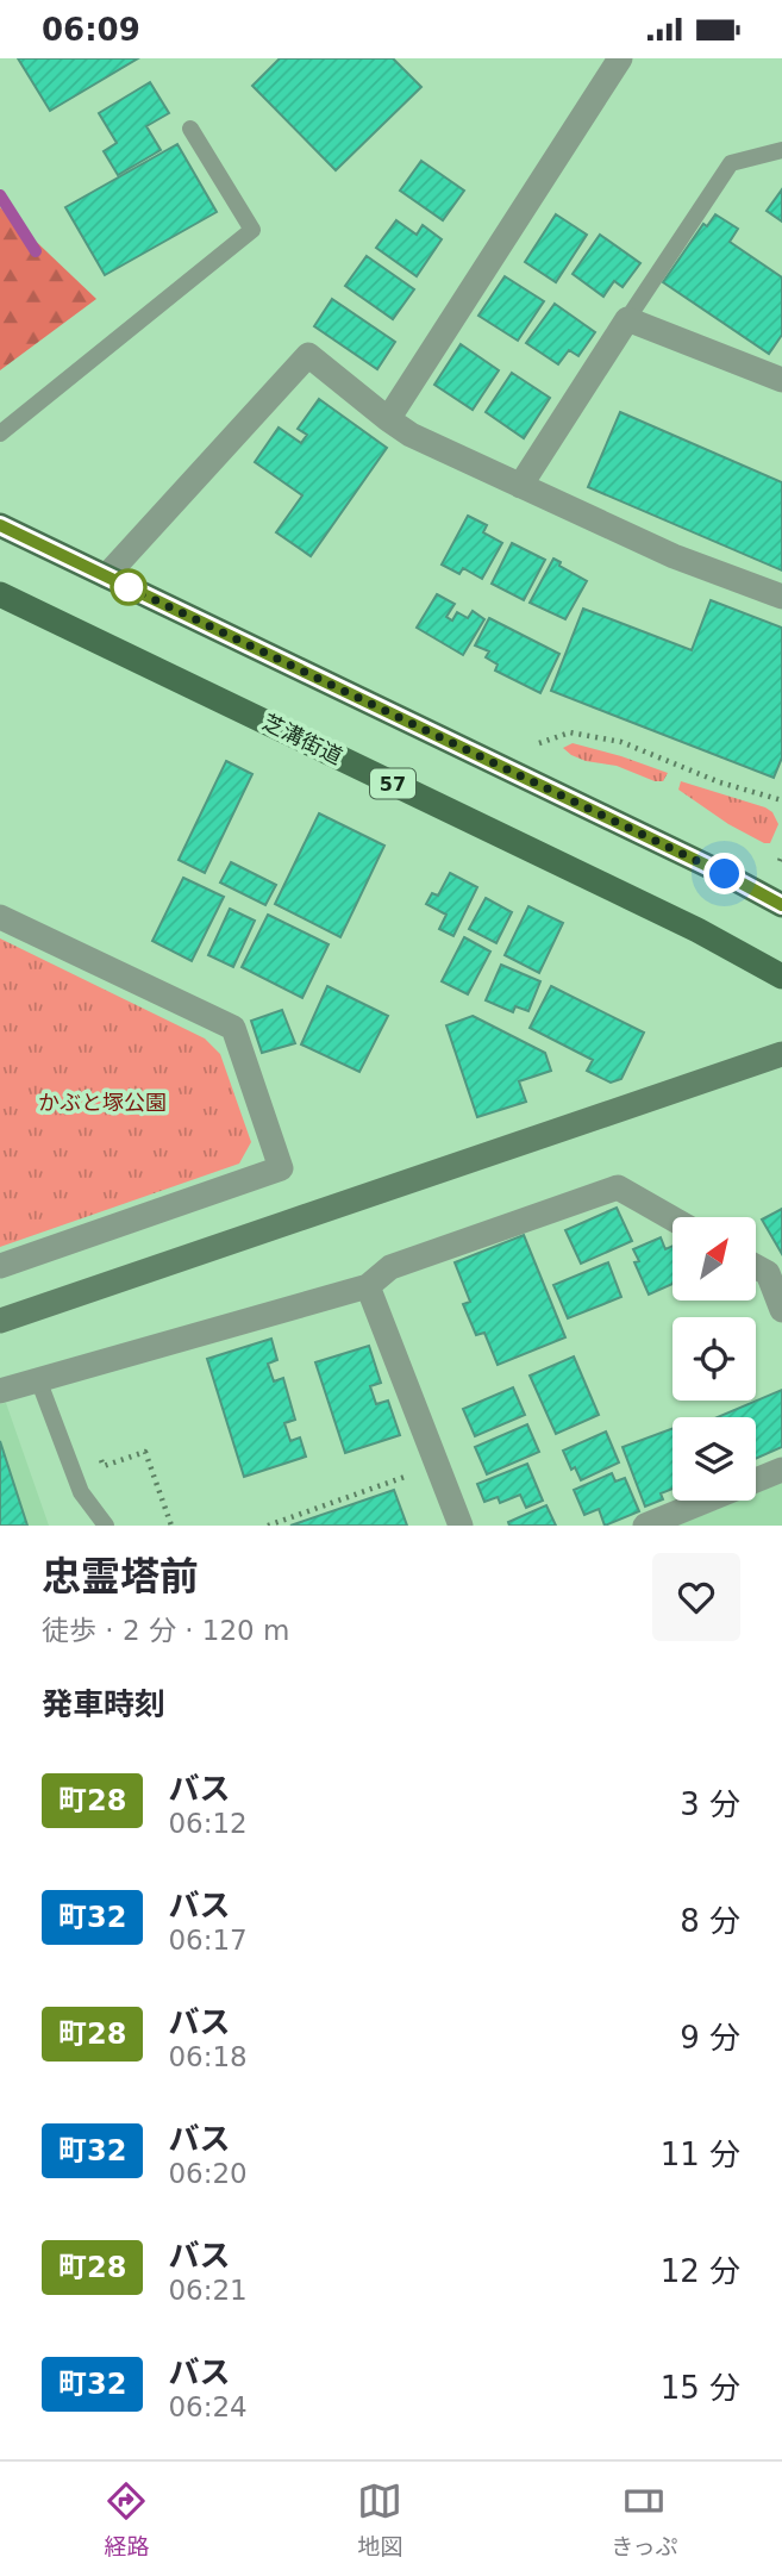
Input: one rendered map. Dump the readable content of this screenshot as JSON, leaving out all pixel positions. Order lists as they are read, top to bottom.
{
  "streets": {
    "main road": ["芝溝街道", "57"]
  },
  "parks": ["かぶと塚公園"],
  "lines": ["bus line 町28"],
  "north": "top right",
  "page": {
    "status": "06:09",
    "heading": [
      ["忠霊塔前", "徒歩 · 2 分 · 120 m"],
      "発車時刻"
    ],
    "list": [
      {
        "mark": "町28",
        "name": "バス",
        "note": "06:12",
        "value": "3 分"
      },
      {
        "mark": "町32",
        "name": "バス",
        "note": "06:17",
        "value": "8 分"
      },
      {
        "mark": "町28",
        "name": "バス",
        "note": "06:18",
        "value": "9 分"
      },
      {
        "mark": "町32",
        "name": "バス",
        "note": "06:20",
        "value": "11 分"
      },
      {
        "mark": "町28",
        "name": "バス",
        "note": "06:21",
        "value": "12 分"
      },
      {
        "mark": "町32",
        "name": "バス",
        "note": "06:24",
        "value": "15 分"
      }
    ],
    "tabs": ["経路", "地図", "きっぷ"]
  }
}
